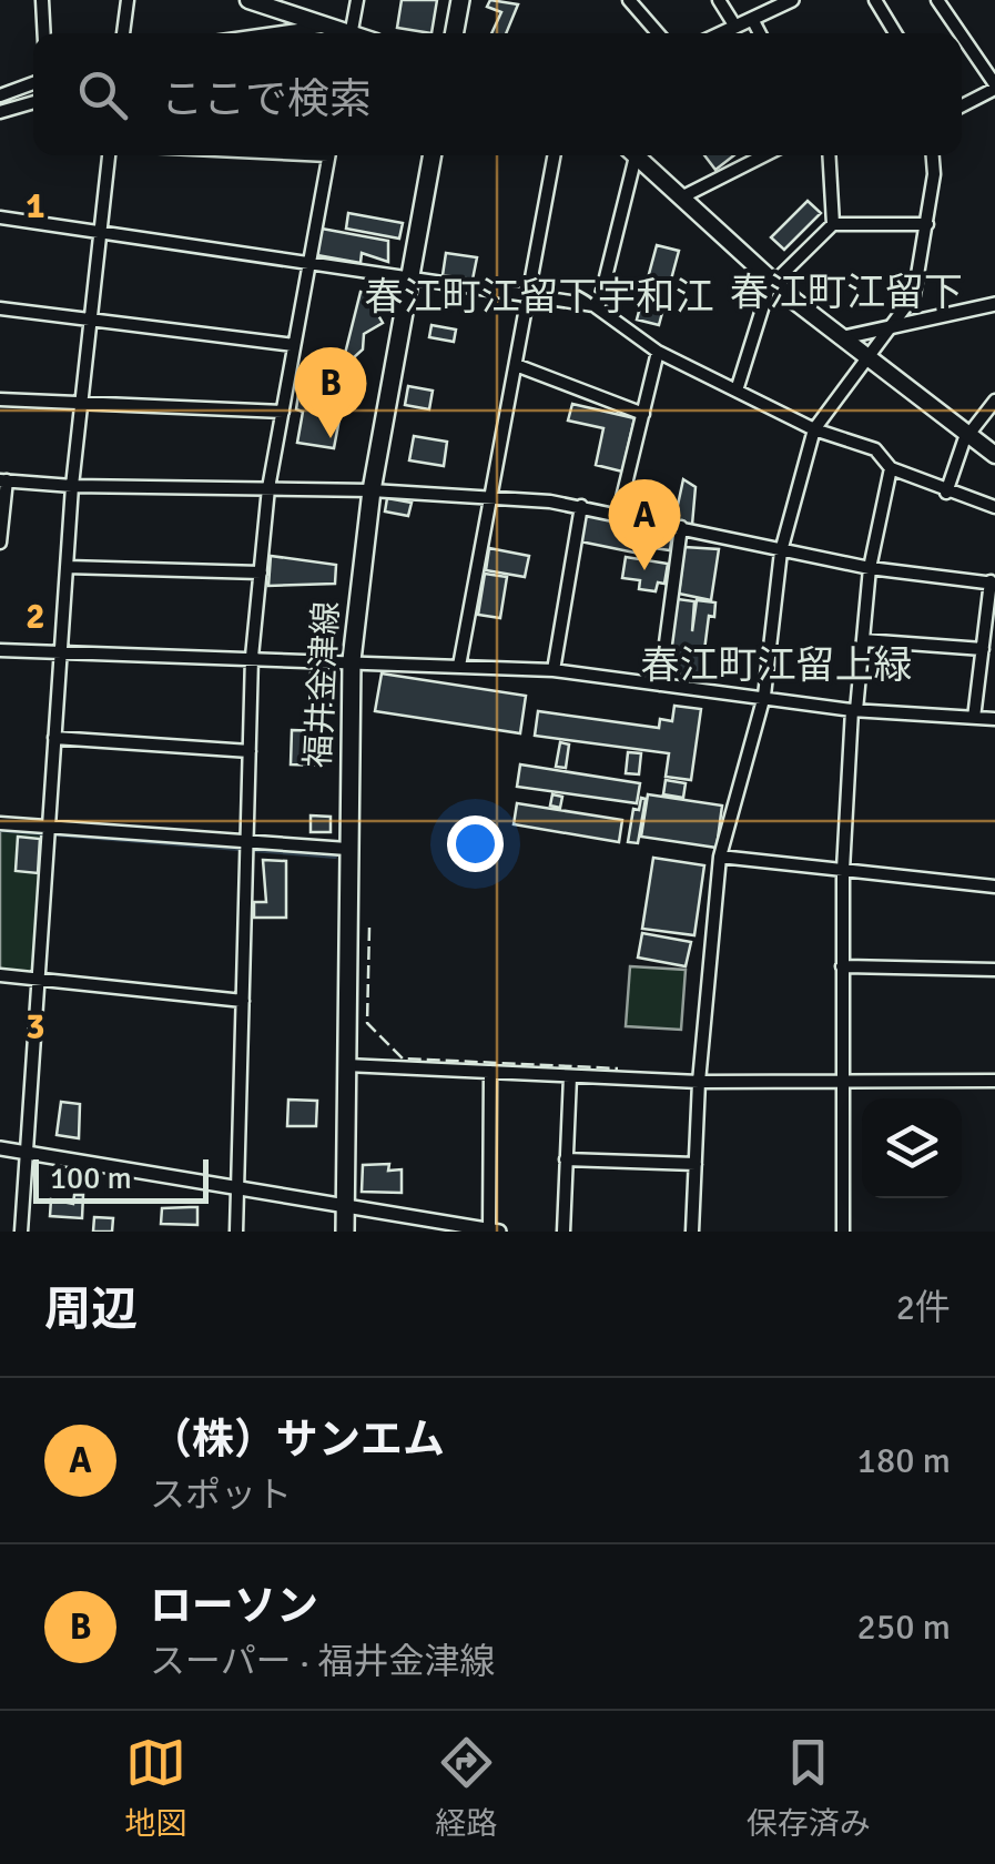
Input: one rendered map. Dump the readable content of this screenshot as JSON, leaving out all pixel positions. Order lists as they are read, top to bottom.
{
  "streets": {
    "main road": ["福井金津線"]
  },
  "districts": ["春江町江留下", "春江町江留下宇和江", "春江町江留上緑"],
  "scale_bar": "100 m",
  "page": {
    "search": "ここで検索",
    "pins": ["B", "A"],
    "scale": "100 m",
    "heading": ["周辺", "2件"],
    "list": [
      {
        "mark": "A",
        "name": "（株）サンエム",
        "note": "スポット",
        "value": "180 m"
      },
      {
        "mark": "B",
        "name": "ローソン",
        "note": "スーパー · 福井金津線",
        "value": "250 m"
      }
    ],
    "nav": ["地図", "経路", "保存済み"]
  },
  "grid": {
    "rows": ["1", "2", "3"]
  }
}
